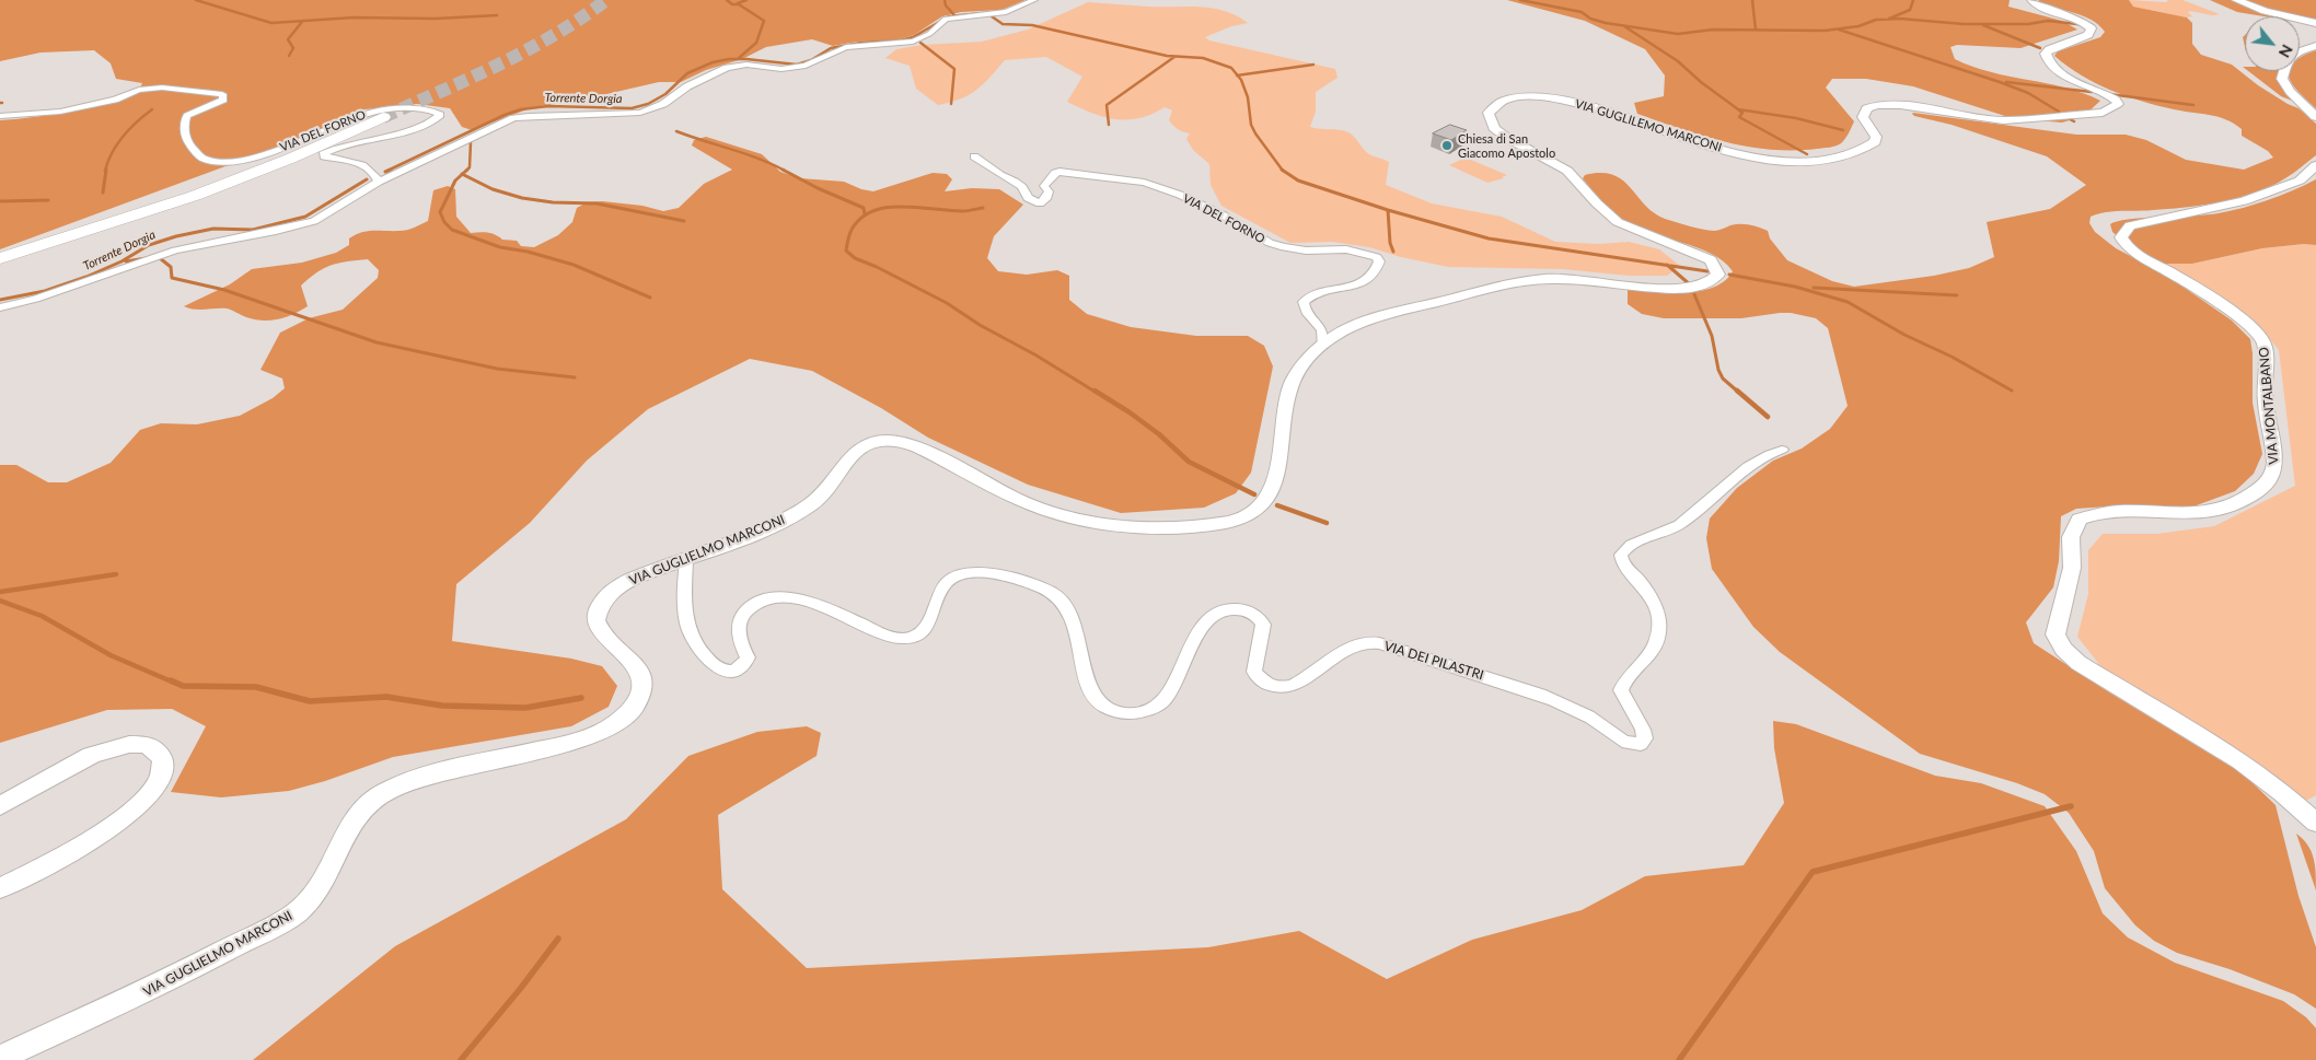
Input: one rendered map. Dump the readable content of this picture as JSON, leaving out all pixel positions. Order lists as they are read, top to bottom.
{
  "streets": {
    "street": [
      "VIA GUGLILEMO MARCONI",
      "VIA DEL FORNO",
      "VIA MONTALBANO",
      "VIA GUGLIELMO MARCONI",
      "VIA DEI PILASTRI"
    ]
  },
  "crossings": [
    ["VIA GUGLILEMO MARCONI", "VIA DEL FORNO"],
    ["VIA GUGLILEMO MARCONI", "VIA GUGLIELMO MARCONI"],
    ["VIA DEL FORNO", "VIA GUGLIELMO MARCONI"],
    ["VIA GUGLIELMO MARCONI", "VIA DEI PILASTRI"]
  ],
  "water": ["Torrente Dorgia"],
  "places": ["Chiesa di San Giacomo Apostolo"],
  "north": "bottom right"
}
